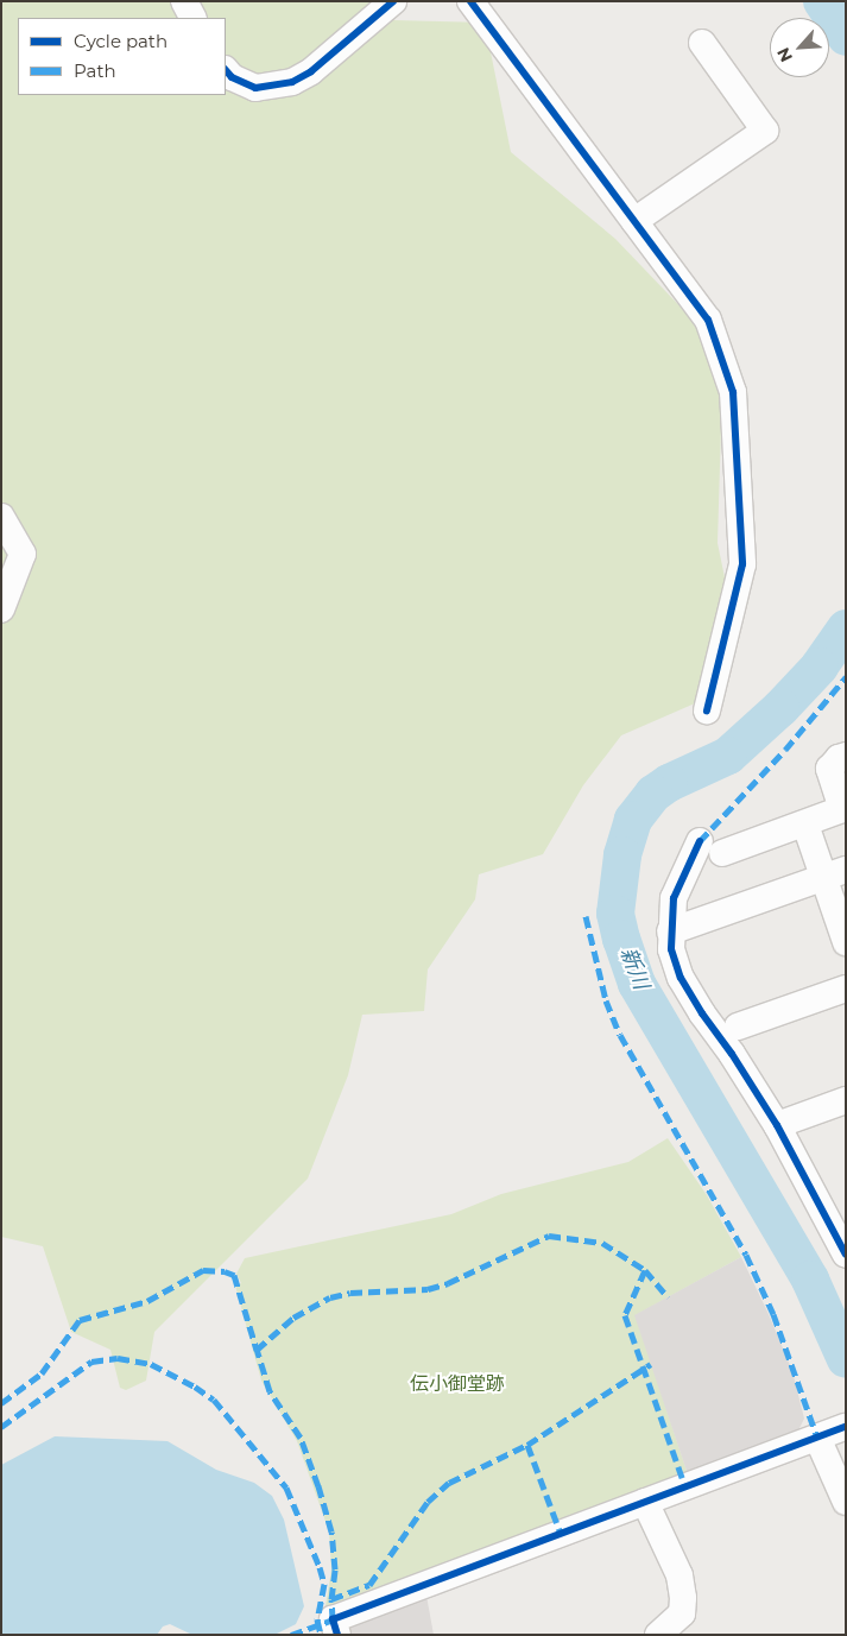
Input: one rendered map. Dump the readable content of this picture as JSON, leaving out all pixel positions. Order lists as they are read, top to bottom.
{
  "water": ["新川"],
  "parks": ["伝小御堂跡"],
  "legend": ["Cycle path", "Path"],
  "north": "bottom left"
}
